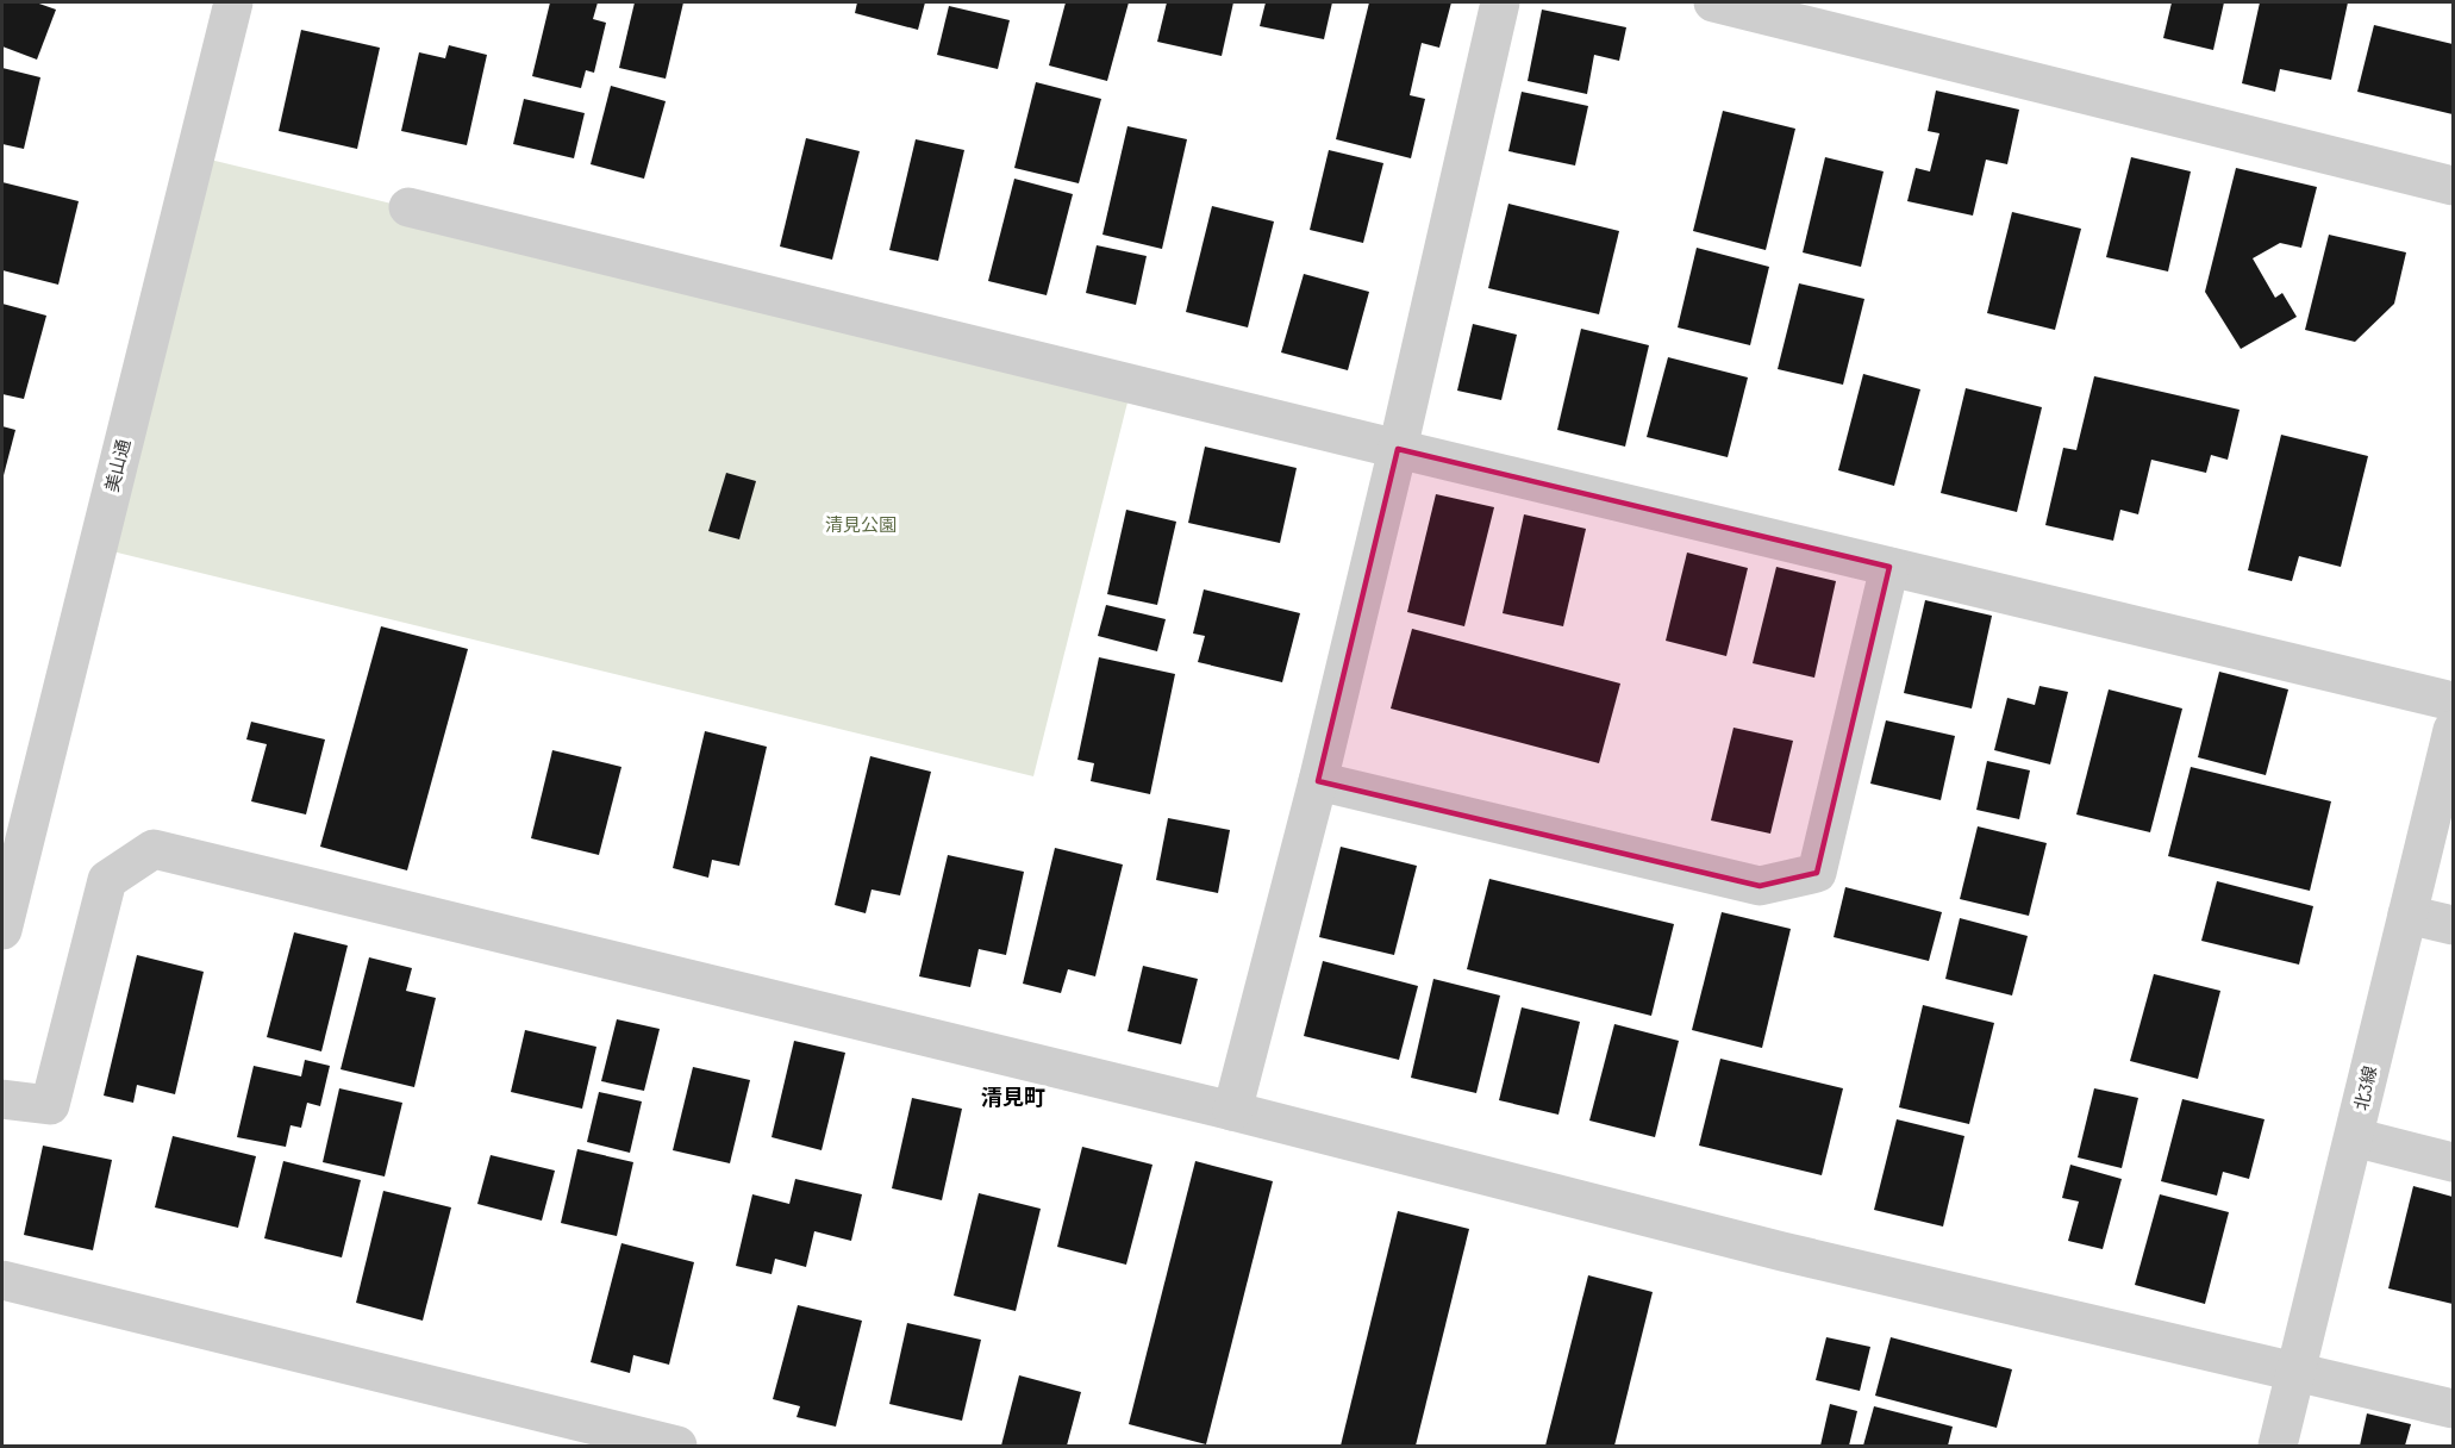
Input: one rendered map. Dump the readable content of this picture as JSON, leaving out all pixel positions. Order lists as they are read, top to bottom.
{
  "streets": {
    "street": ["美山通", "北3線"]
  },
  "districts": ["清見町"],
  "parks": ["清見公園"]
}
